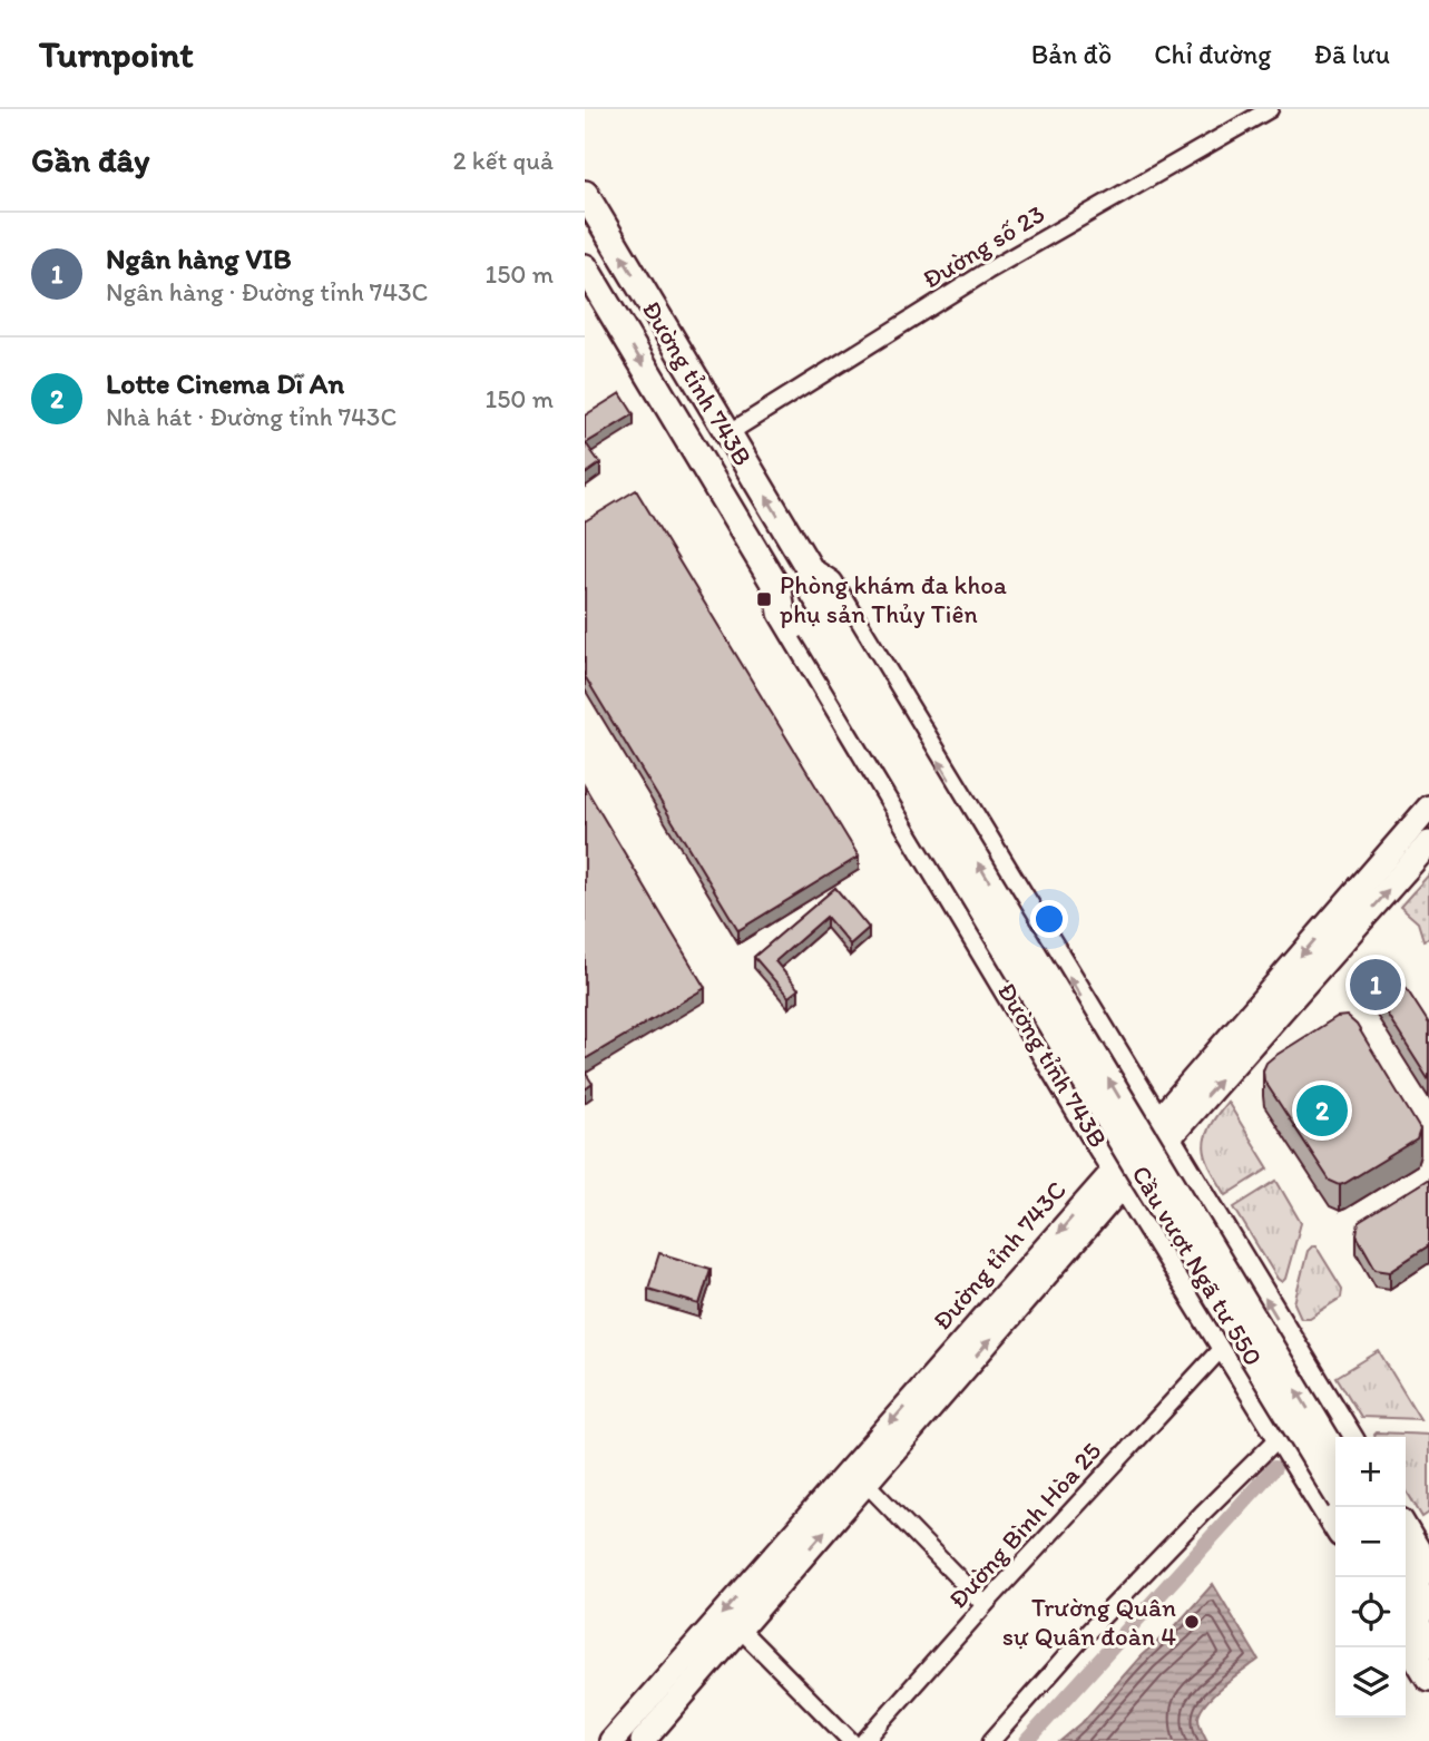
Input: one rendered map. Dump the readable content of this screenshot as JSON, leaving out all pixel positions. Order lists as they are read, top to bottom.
{
  "streets": {
    "main road": ["Đường tỉnh 743B", "Đường tỉnh 743C", "Cầu vượt Ngã tư 550"],
    "street": ["Đường số 23", "Đường Bình Hòa 25"]
  },
  "crossings": [
    ["Đường số 23", "Đường tỉnh 743B"],
    ["Đường tỉnh 743B", "Đường tỉnh 743C"],
    ["Đường tỉnh 743B", "Cầu vượt Ngã tư 550"],
    ["Đường tỉnh 743B", "Đường Bình Hòa 25"]
  ],
  "places": {
    "transit": ["Phòng khám đa khoa phụ sản Thủy Tiên"],
    "other": ["Trường Quân sự Quân đoàn 4"]
  },
  "page": {
    "header": "Turnpoint",
    "nav": ["Bản đồ", "Chỉ đường", "Đã lưu"],
    "heading": ["Gần đây", "2 kết quả"],
    "list": [
      {
        "mark": "1",
        "name": "Ngân hàng VIB",
        "note": "Ngân hàng · Đường tỉnh 743C",
        "value": "150 m"
      },
      {
        "mark": "2",
        "name": "Lotte Cinema Dĩ An",
        "note": "Nhà hát · Đường tỉnh 743C",
        "value": "150 m"
      }
    ],
    "pins": ["1", "2"],
    "map_buttons": ["+", "−"]
  }
}
